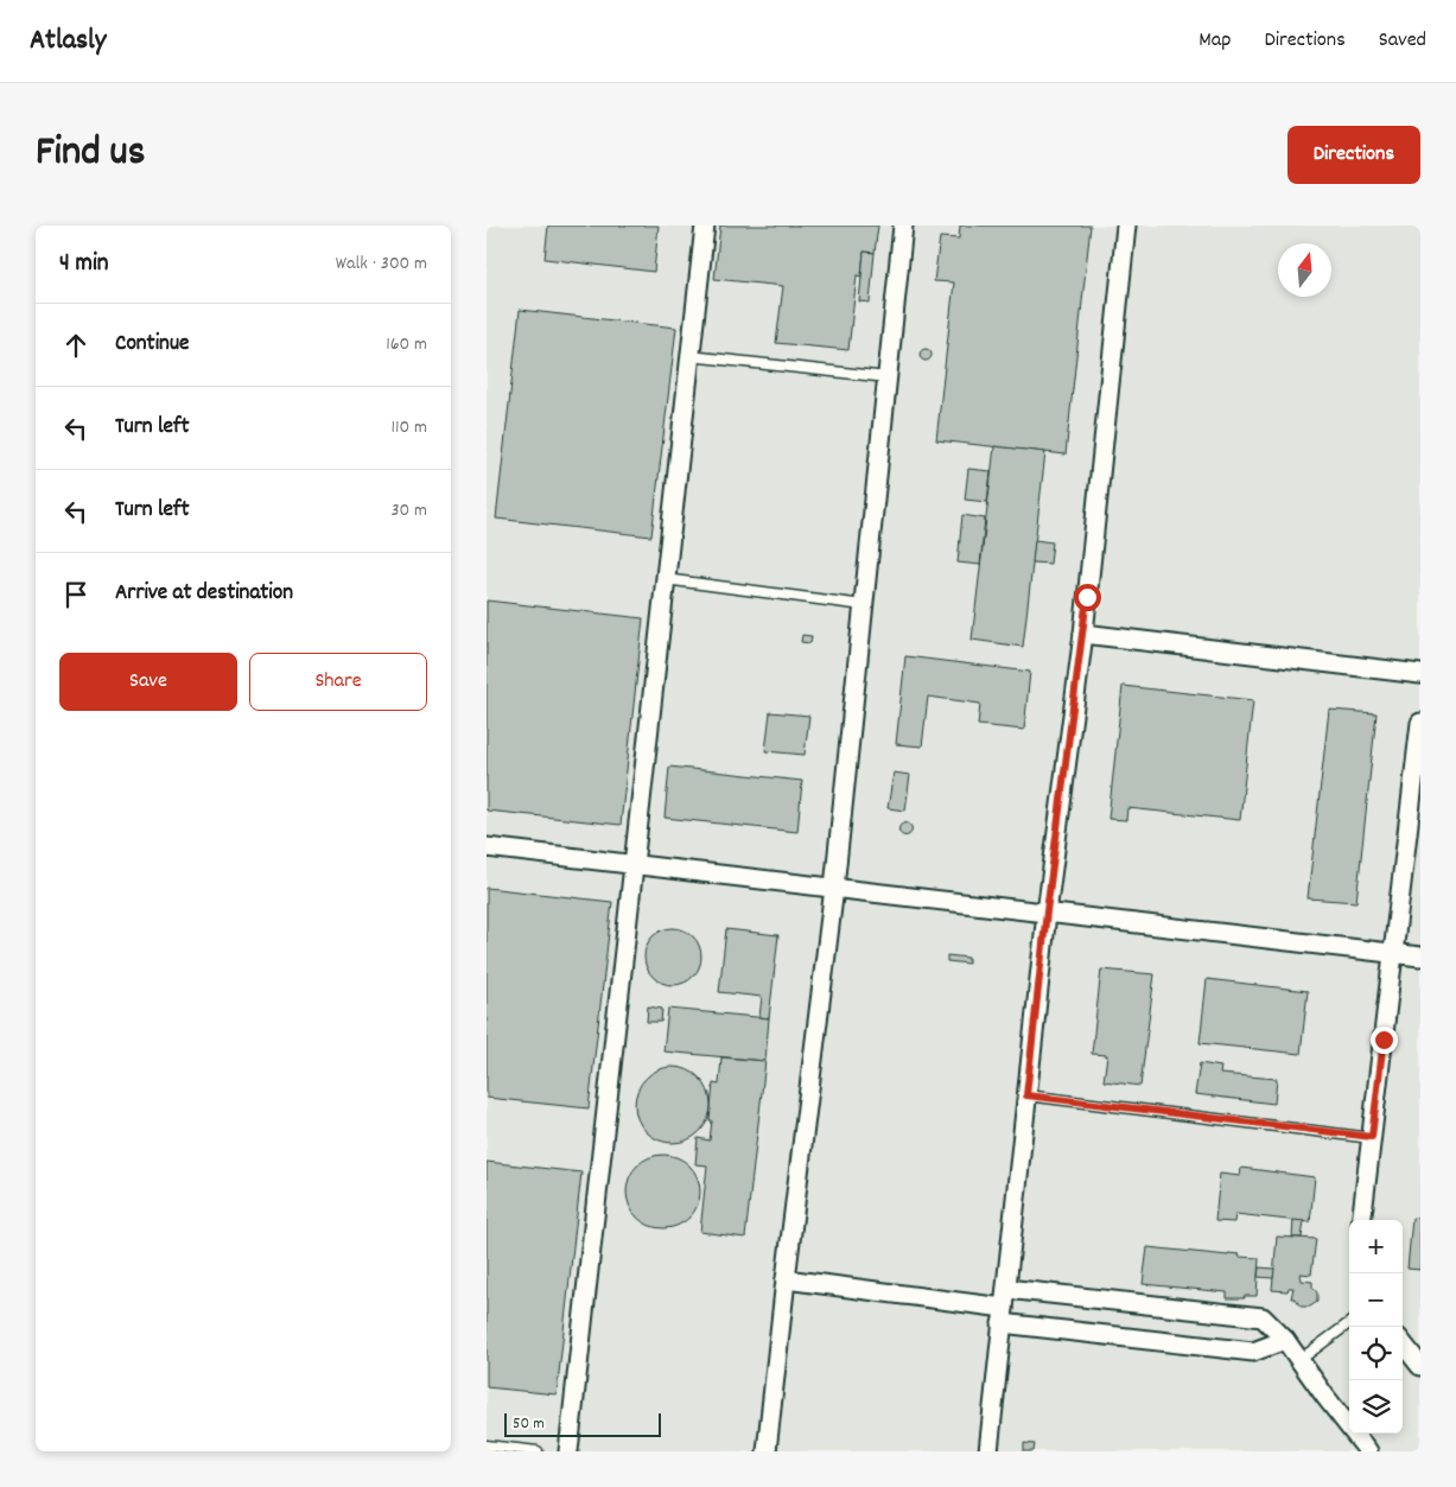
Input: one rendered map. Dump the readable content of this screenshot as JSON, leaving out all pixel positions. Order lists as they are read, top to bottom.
{
  "scale_bar": "50 m",
  "north": "top",
  "page": {
    "header": "Atlasly",
    "nav": ["Map", "Directions", "Saved"],
    "title": "Find us",
    "buttons": [
      "Directions",
      ["Save", "Share"]
    ],
    "heading": ["4 min", "Walk · 300 m"],
    "list": [
      ["Continue", "160 m"],
      ["Turn left", "110 m"],
      ["Turn left", "30 m"],
      "Arrive at destination"
    ],
    "map_buttons": ["+", "−"],
    "scale": "50 m"
  }
}
